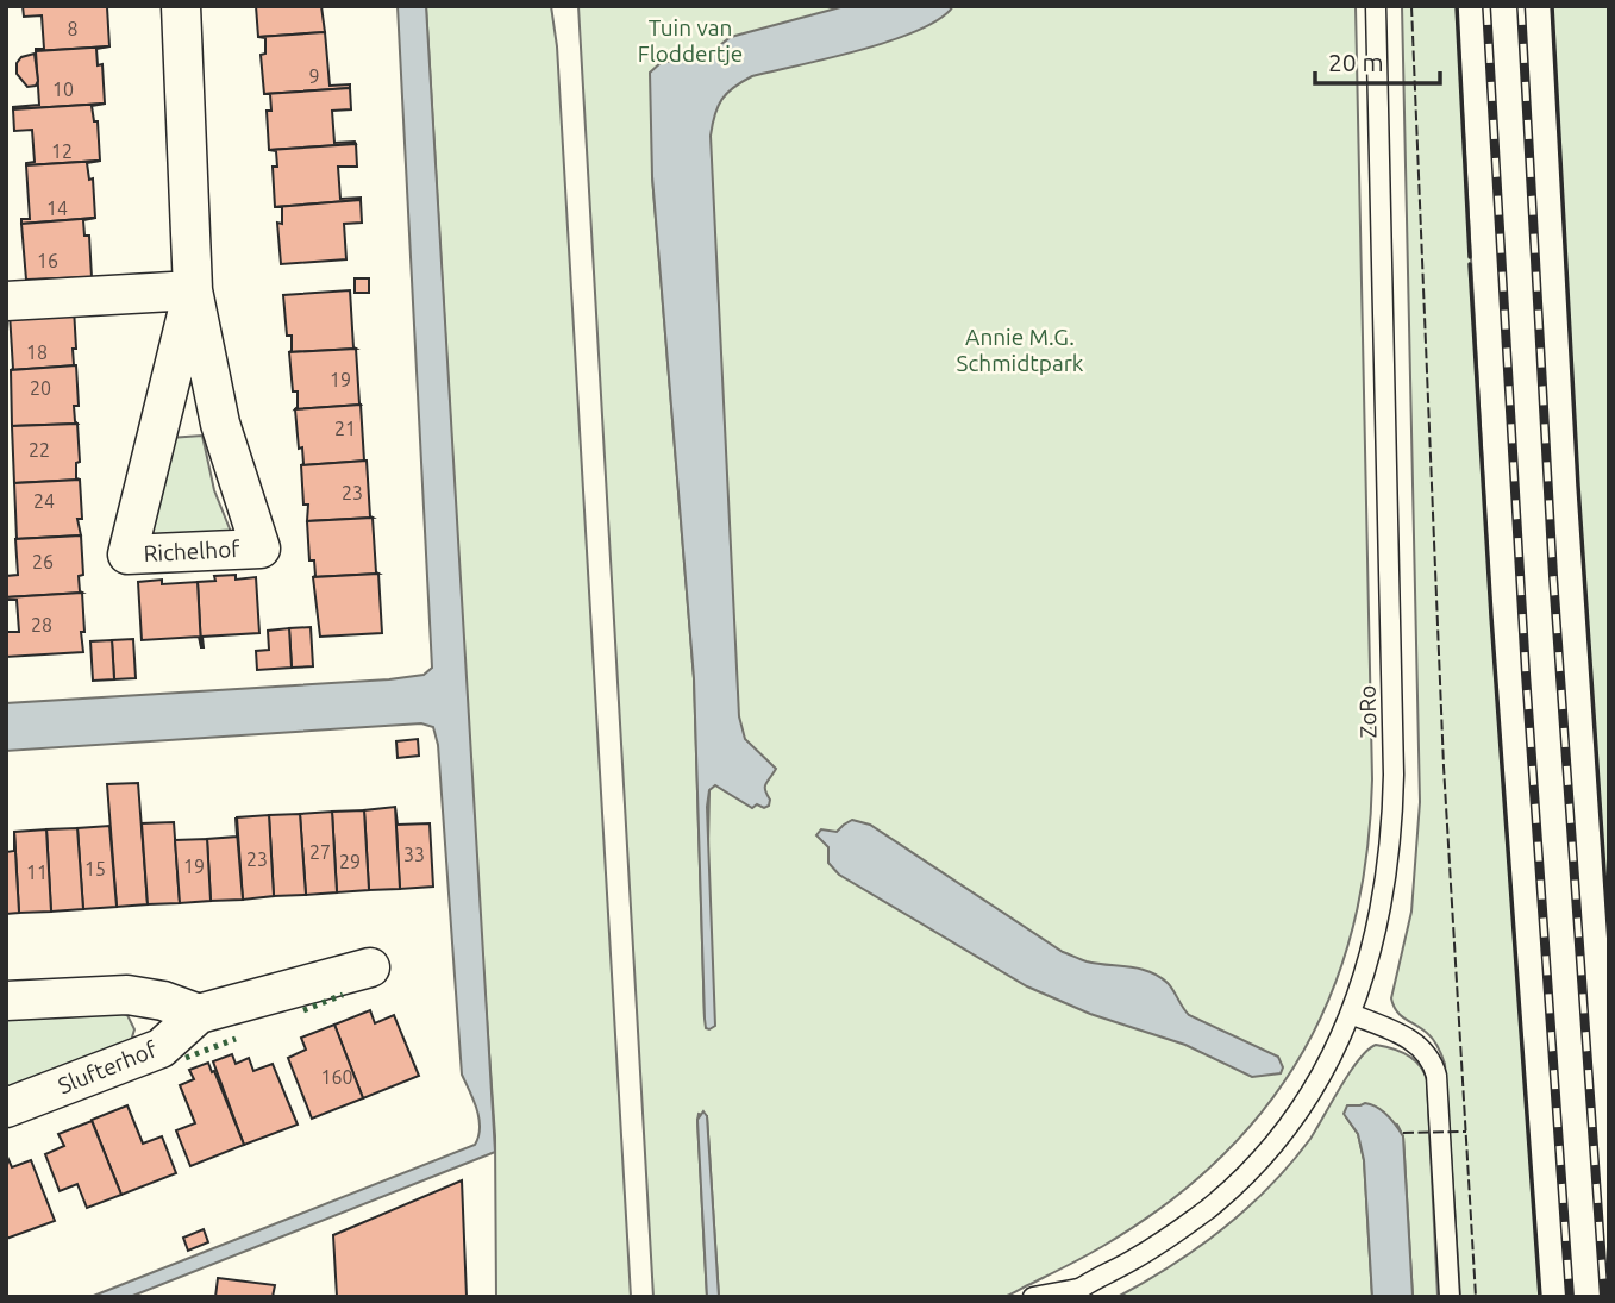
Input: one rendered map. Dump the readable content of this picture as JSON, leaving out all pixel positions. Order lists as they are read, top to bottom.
{
  "streets": {
    "street": ["Richelhof", "Slufterhof"],
    "lane": ["ZoRo"]
  },
  "parks": ["Tuin van Floddertje", "Annie M.G. Schmidtpark"],
  "house_numbers": [
    "8",
    "9",
    "10",
    "12",
    "14",
    "16",
    "18",
    "19",
    "20",
    "21",
    "22",
    "23",
    "24",
    "26",
    "28",
    "27",
    "33",
    "23",
    "29",
    "19",
    "15",
    "11",
    "160"
  ],
  "scale_bar": "20 m"
}
